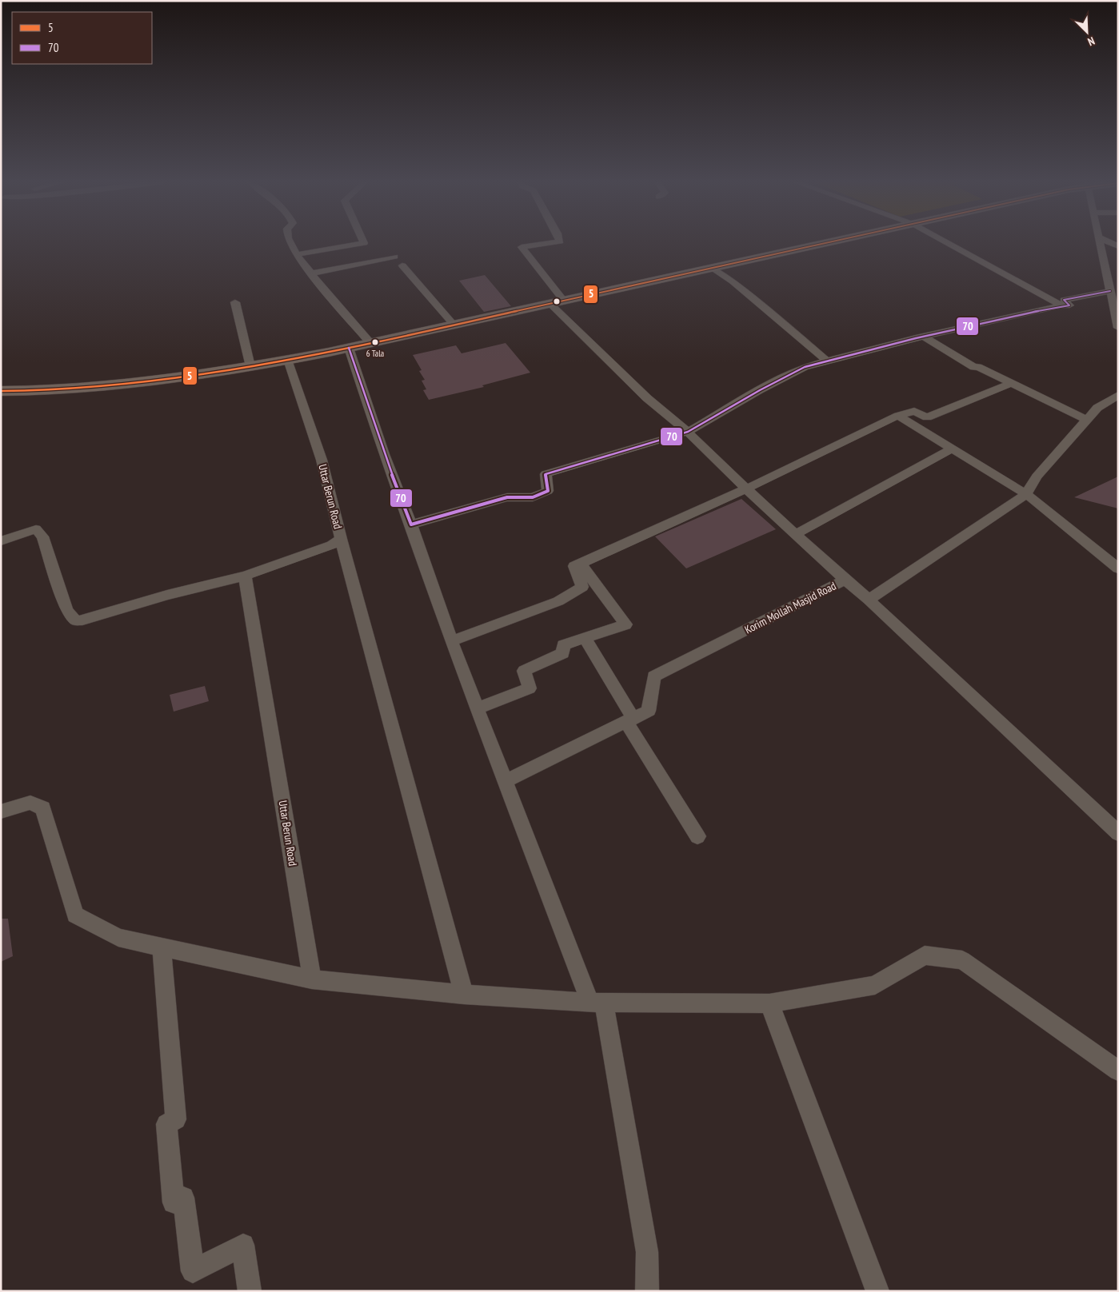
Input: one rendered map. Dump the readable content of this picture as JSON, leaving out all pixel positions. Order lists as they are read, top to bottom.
{
  "streets": {
    "street": ["Uttar Berun Road", "Korim Mollah Masjid Road"]
  },
  "places": ["6 Tala"],
  "lines": ["transit line 5", "transit line 70"],
  "legend": ["5", "70"],
  "north": "bottom right"
}
